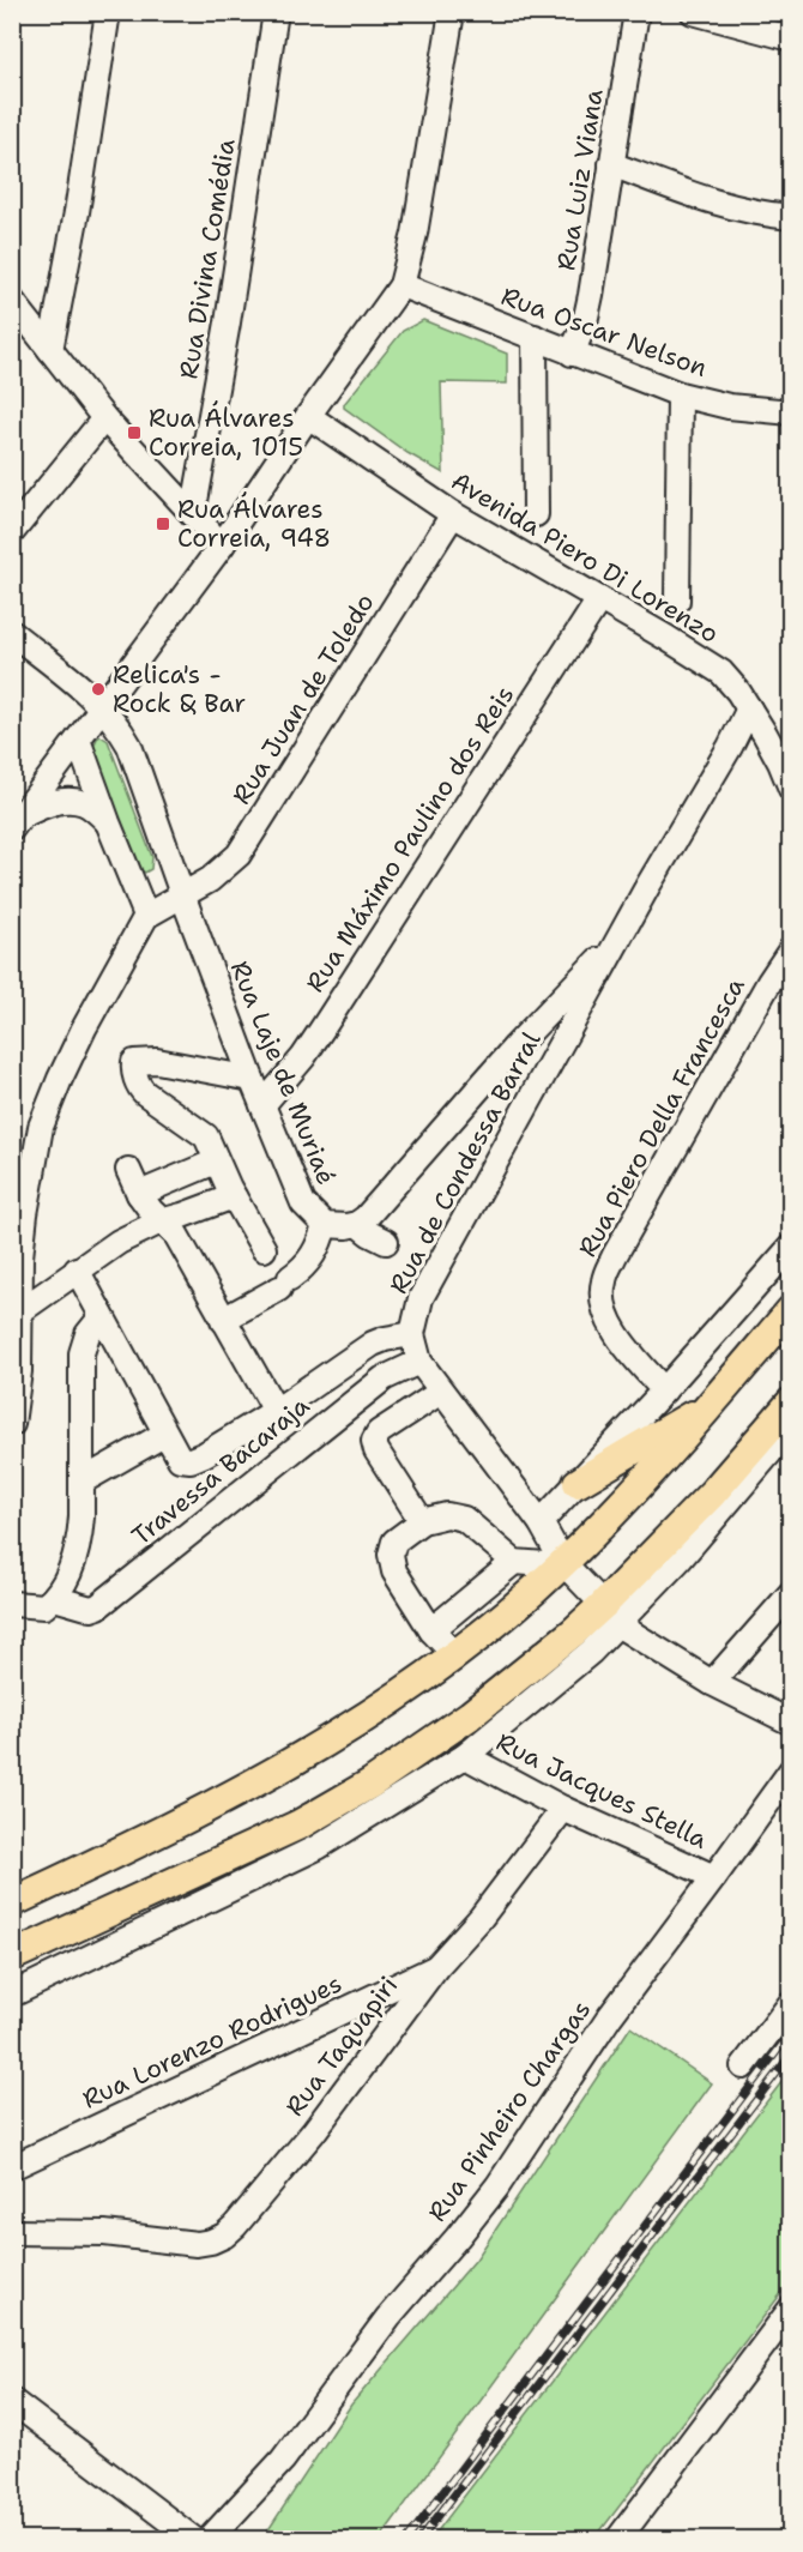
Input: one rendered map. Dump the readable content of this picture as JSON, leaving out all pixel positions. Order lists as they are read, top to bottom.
{
  "streets": {
    "street": [
      "Rua Luiz Viana",
      "Rua Divina Comédia",
      "Rua Oscar Nelson",
      "Avenida Piero Di Lorenzo",
      "Rua Juan de Toledo",
      "Rua Máximo Paulino dos Reis",
      "Rua Laje de Muriaé",
      "Rua Piero Della Francesca",
      "Rua de Condessa Barral",
      "Travessa Bacaraja",
      "Rua Jacques Stella",
      "Rua Lorenzo Rodrigues",
      "Rua Taquapiri",
      "Rua Pinheiro Chargas"
    ]
  },
  "crossings": [
    ["Rua Luiz Viana", "Rua Oscar Nelson"],
    ["Avenida Piero Di Lorenzo", "Rua Juan de Toledo"],
    ["Avenida Piero Di Lorenzo", "Rua Máximo Paulino dos Reis"],
    ["Avenida Piero Di Lorenzo", "Rua de Condessa Barral"],
    ["Rua Juan de Toledo", "Rua Laje de Muriaé"],
    ["Rua Máximo Paulino dos Reis", "Rua Laje de Muriaé"],
    ["Rua de Condessa Barral", "Travessa Bacaraja"],
    ["Rua Jacques Stella", "Rua Taquapiri"],
    ["Rua Jacques Stella", "Rua Pinheiro Chargas"],
    ["Rua Lorenzo Rodrigues", "Rua Taquapiri"]
  ],
  "places": {
    "transit": ["Rua Álvares Correia, 1015", "Rua Álvares Correia, 948"],
    "other": ["Relica's - Rock & Bar"]
  }
}
